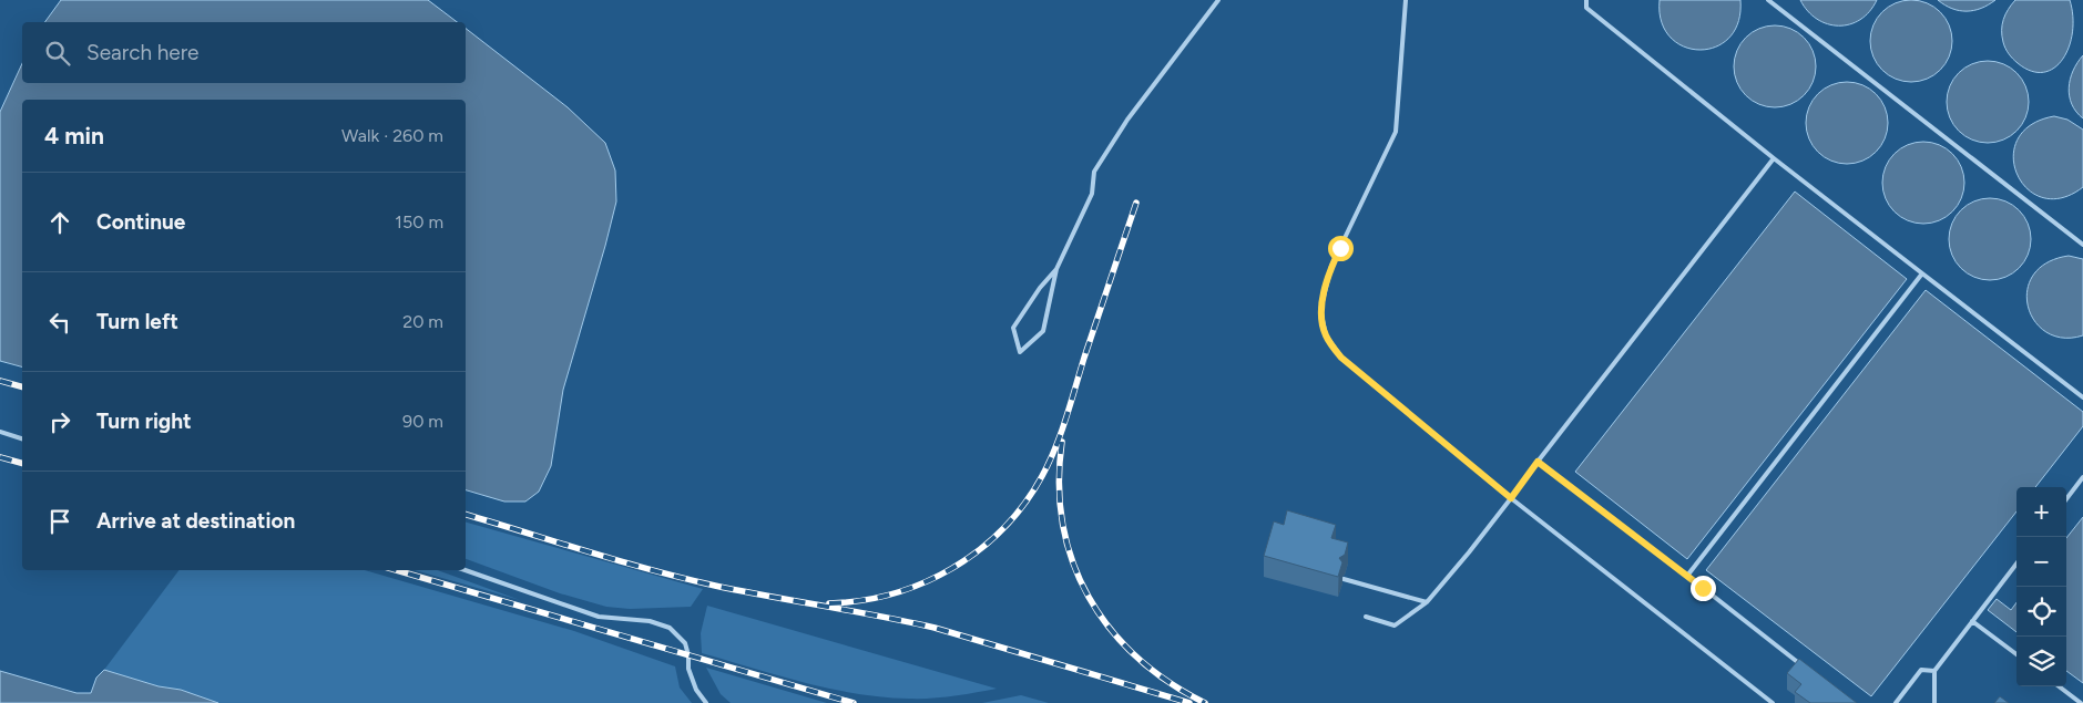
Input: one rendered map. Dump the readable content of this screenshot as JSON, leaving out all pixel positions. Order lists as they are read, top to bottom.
{
  "page": {
    "search": "Search here",
    "heading": ["4 min", "Walk · 260 m"],
    "list": [
      ["Continue", "150 m"],
      ["Turn left", "20 m"],
      ["Turn right", "90 m"],
      "Arrive at destination"
    ],
    "map_buttons": ["+", "−"]
  }
}
